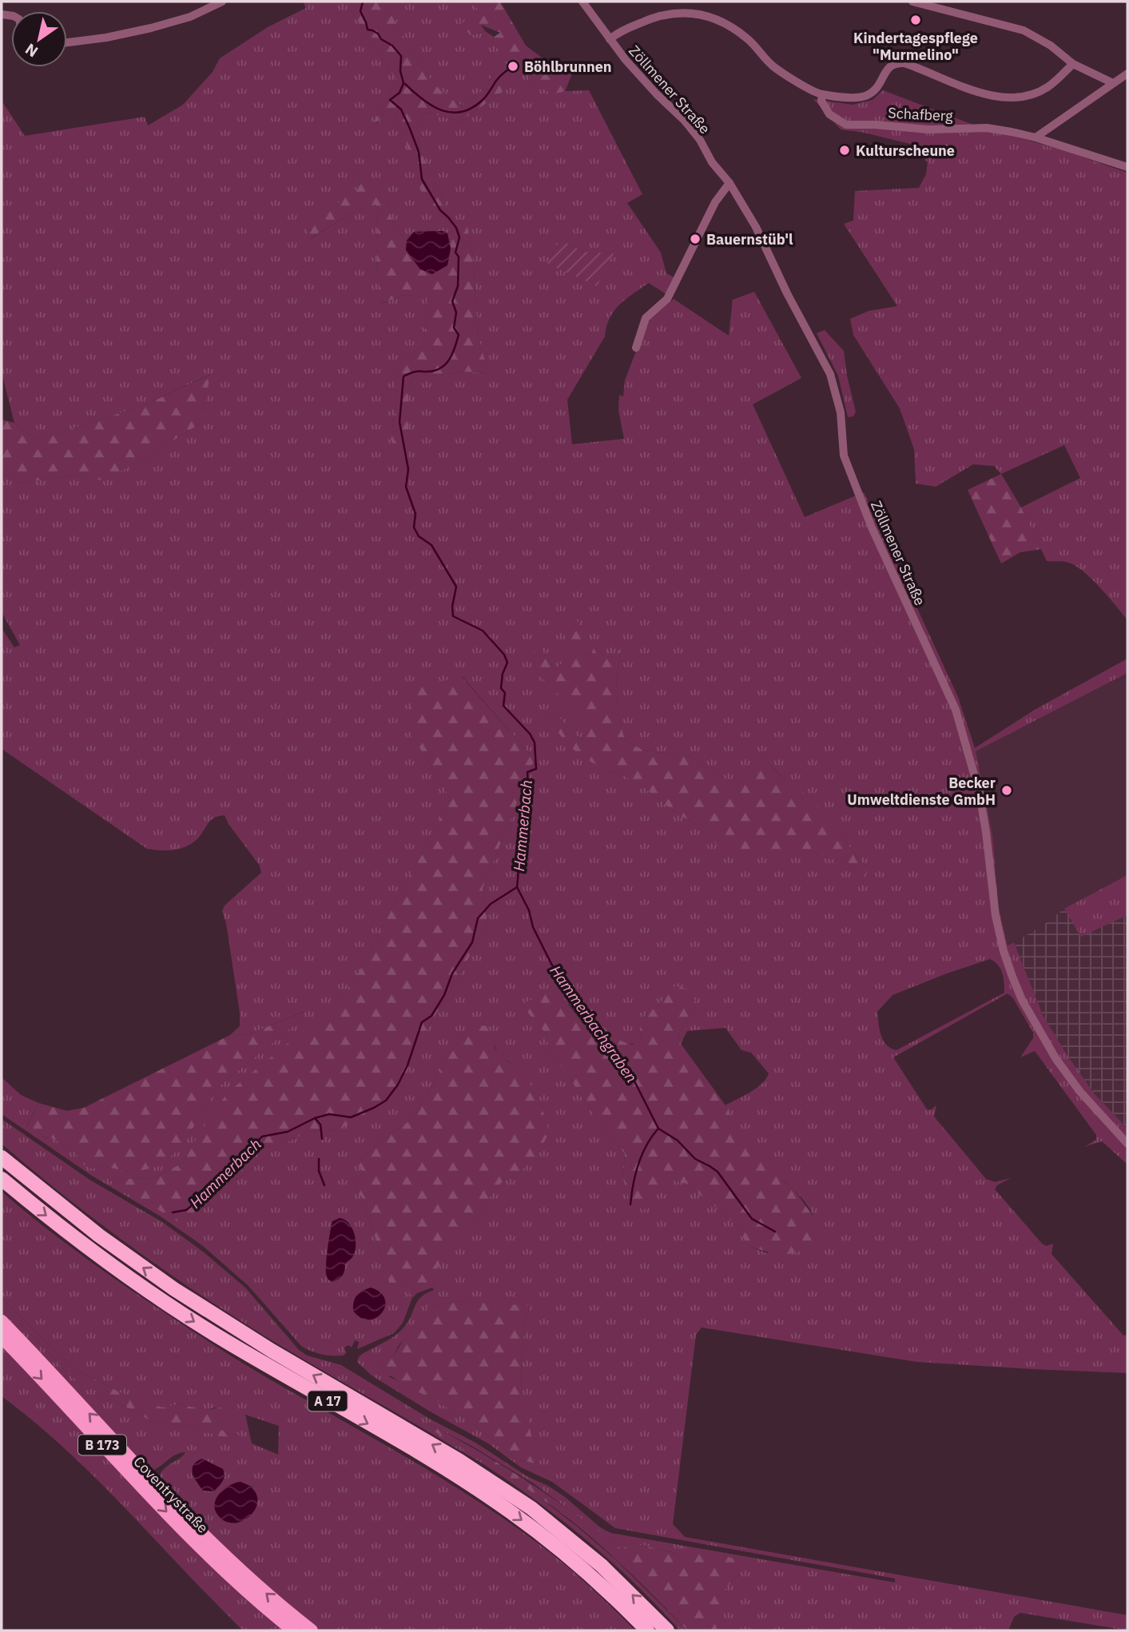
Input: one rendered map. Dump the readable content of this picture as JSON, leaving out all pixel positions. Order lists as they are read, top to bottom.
{
  "streets": {
    "highway": ["A 17", "B 173", "Coventrystraße"],
    "street": ["Zöllmener Straße", "Schafberg"]
  },
  "water": ["Hammerbach", "Hammerbachgraben"],
  "places": [
    "Kindertagespflege \"Murmelino\"",
    "Böhlbrunnen",
    "Kulturscheune",
    "Bauernstüb'l",
    "Becker Umweltdienste GmbH"
  ],
  "north": "bottom left"
}
